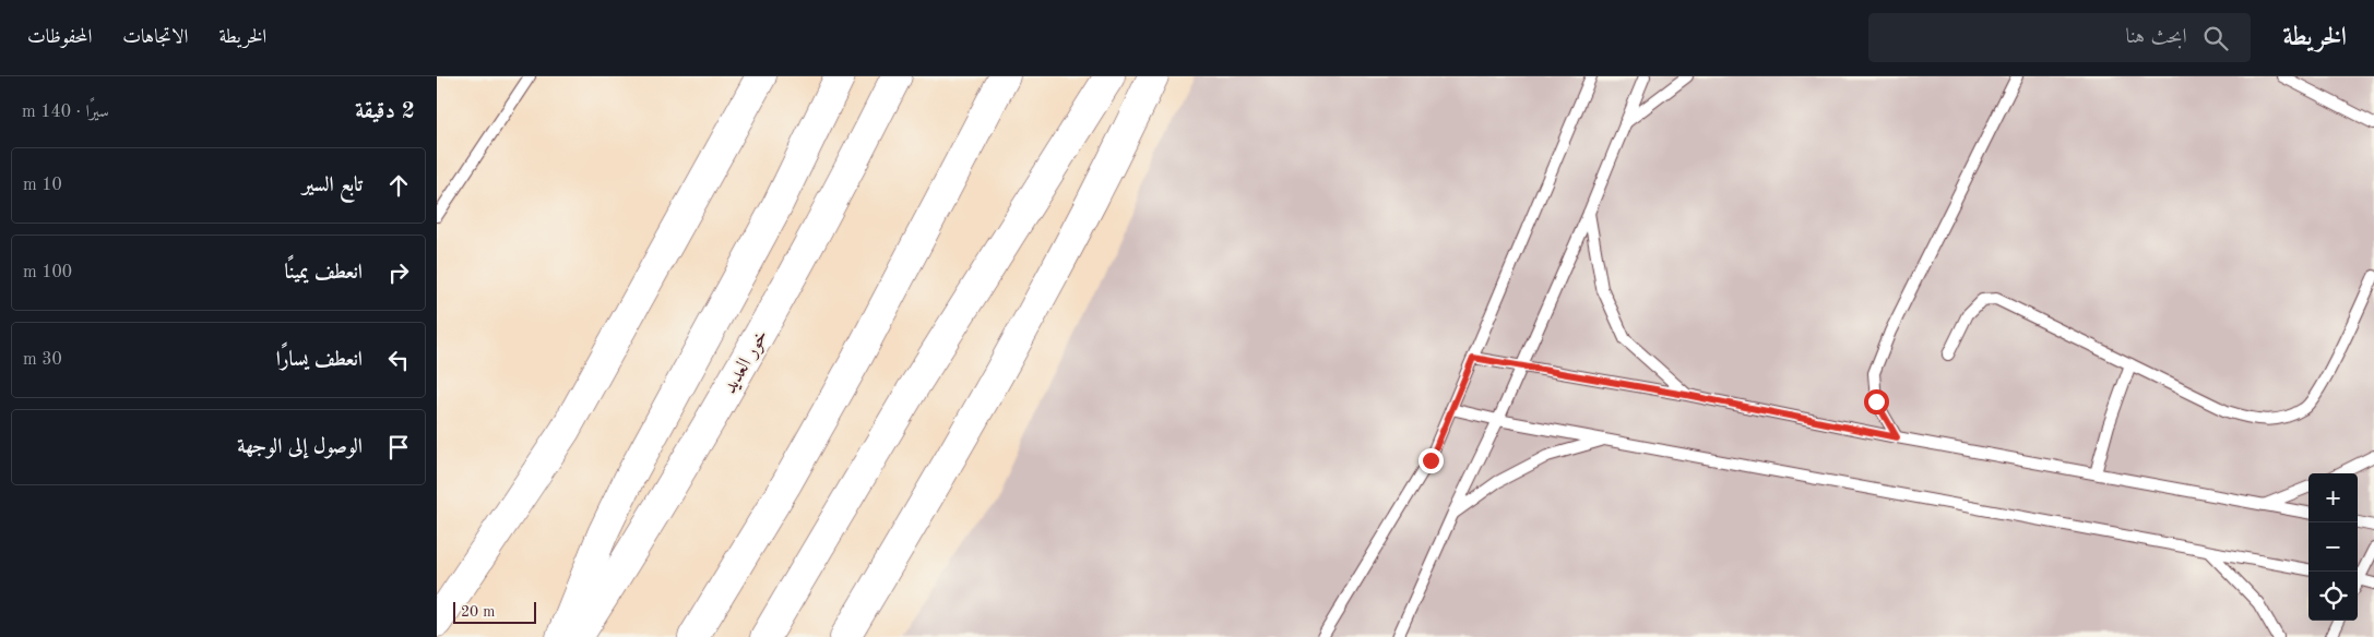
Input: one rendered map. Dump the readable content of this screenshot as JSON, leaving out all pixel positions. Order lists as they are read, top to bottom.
{
  "streets": {
    "highway": ["خور العديد"]
  },
  "scale_bar": "20 m",
  "page": {
    "header": "الخريطة",
    "search": "ابحث هنا",
    "nav": ["الخريطة", "الاتجاهات", "المحفوظات"],
    "heading": ["2 دقيقة", "سيرًا · 140 m"],
    "list": [
      ["تابع السير", "10 m"],
      ["انعطف يمينًا", "100 m"],
      ["انعطف يسارًا", "30 m"],
      "الوصول إلى الوجهة"
    ],
    "map_buttons": ["+", "−"],
    "scale": "20 m"
  }
}
